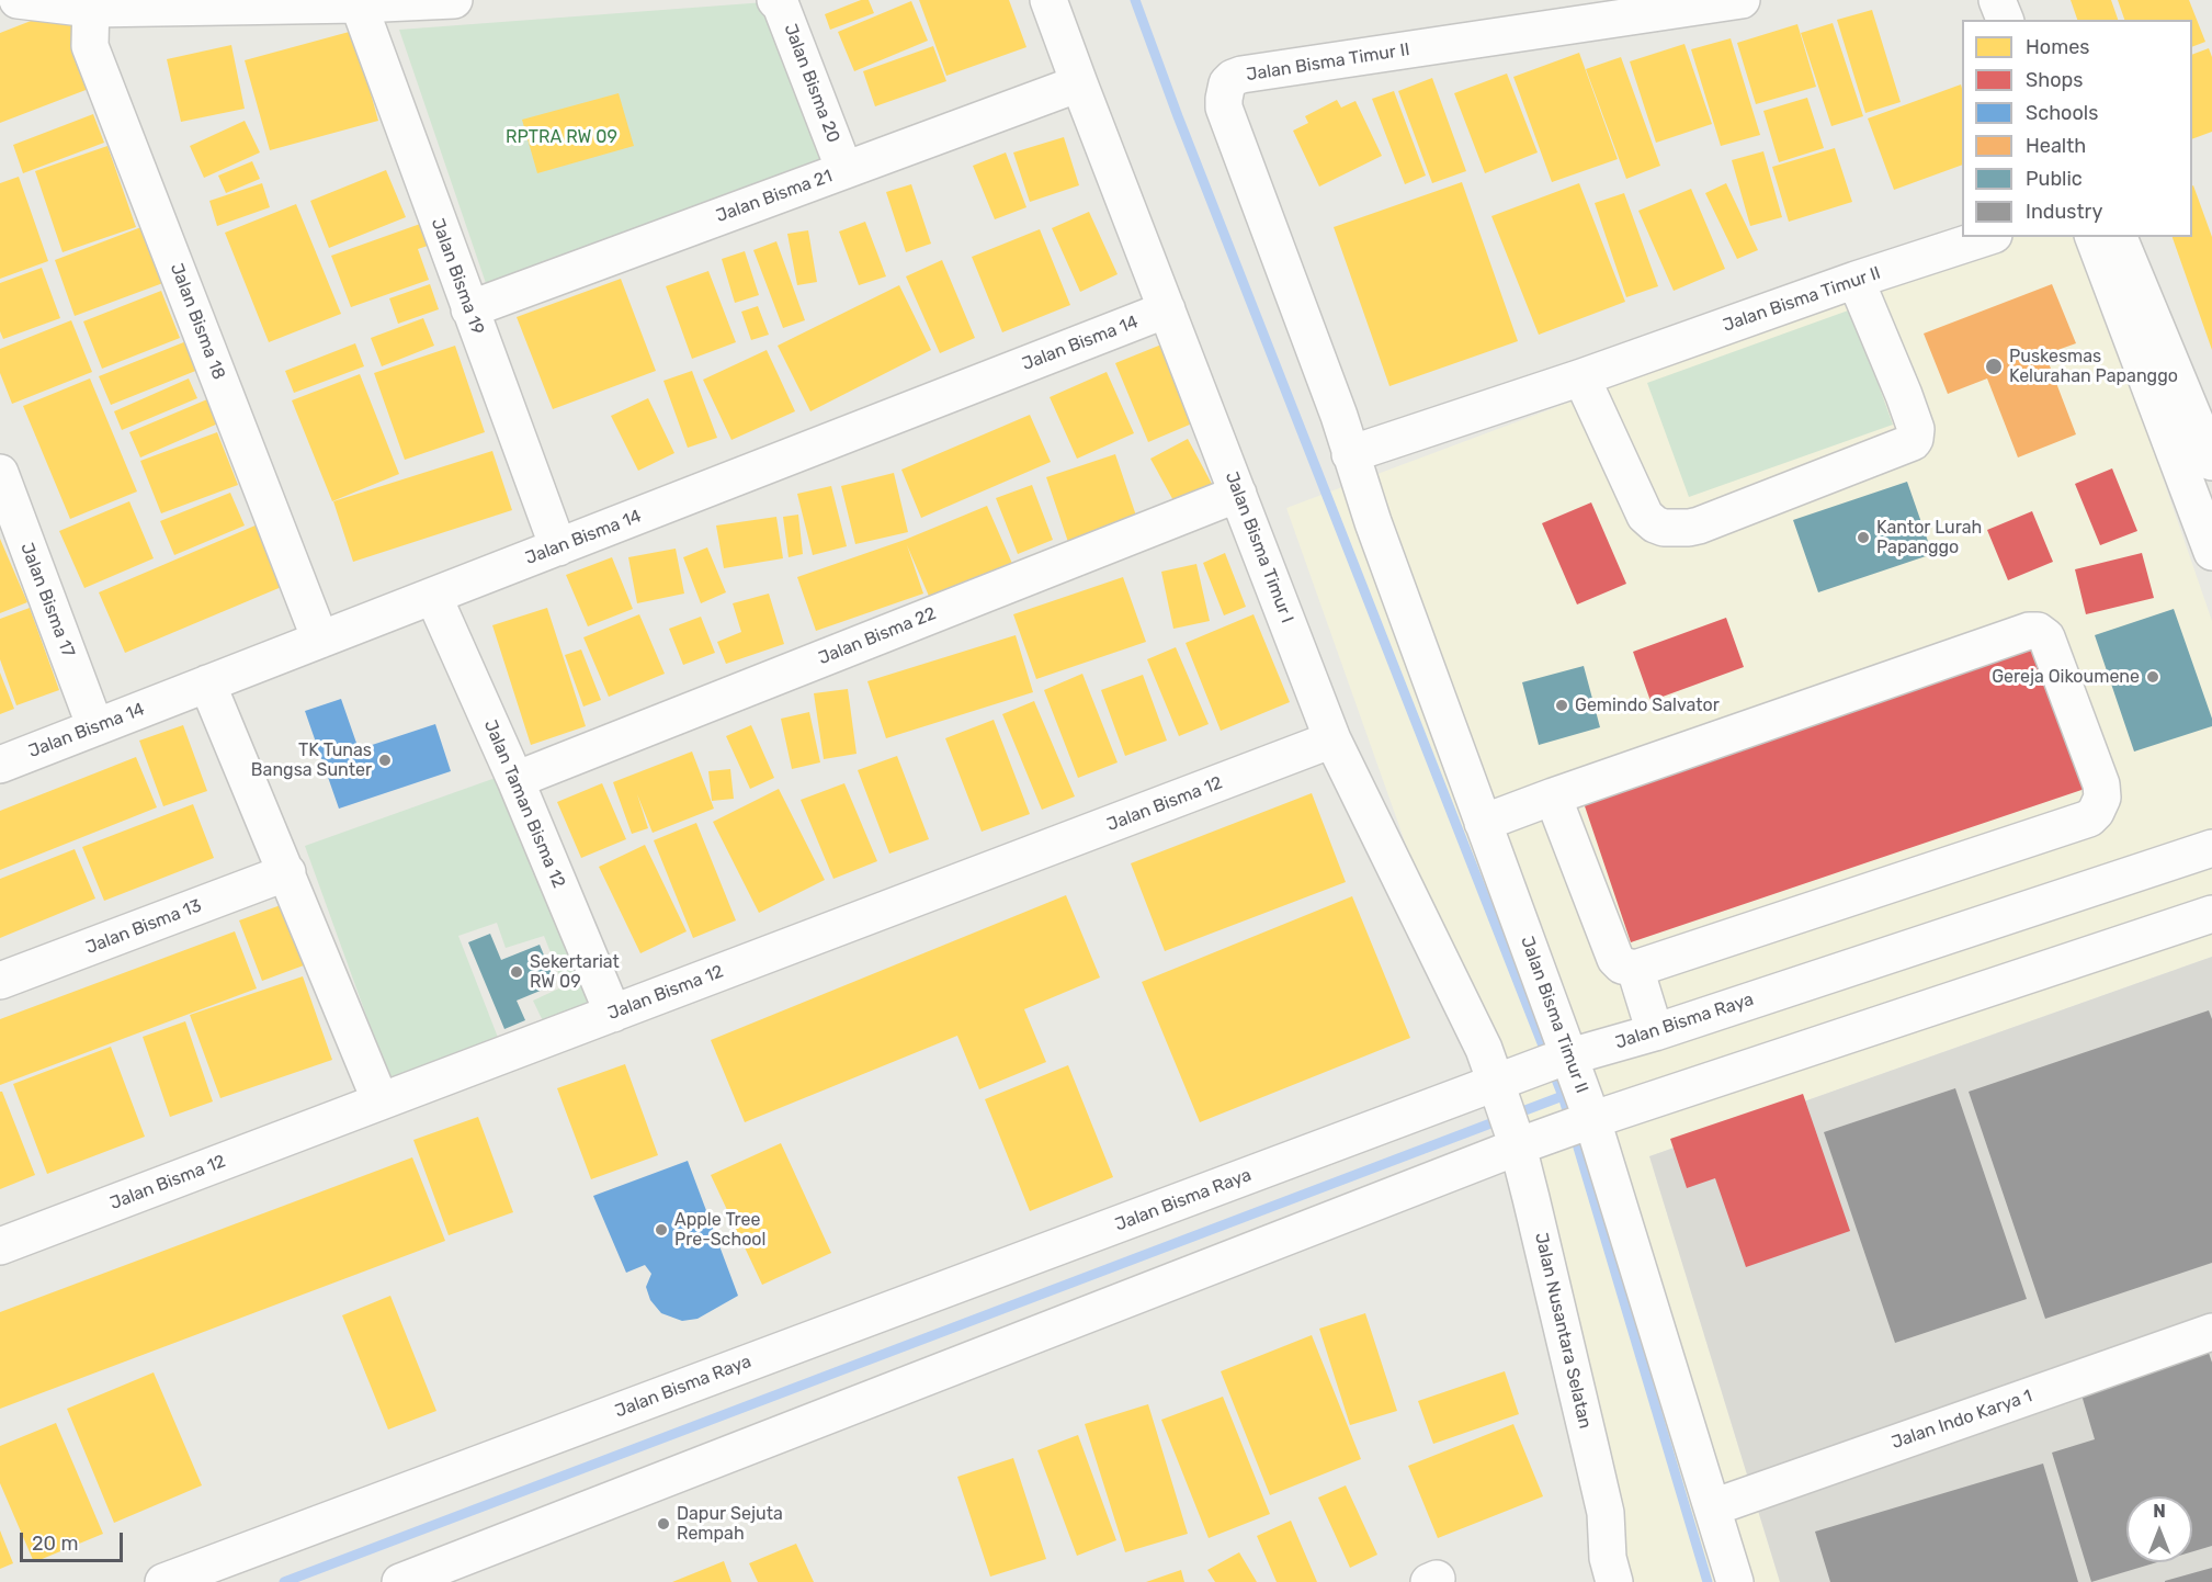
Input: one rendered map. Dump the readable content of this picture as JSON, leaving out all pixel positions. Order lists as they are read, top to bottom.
{
  "streets": {
    "street": [
      "Jalan Bisma Timur II",
      "Jalan Bisma 20",
      "Jalan Bisma 21",
      "Jalan Bisma 19",
      "Jalan Bisma 18",
      "Jalan Bisma 14",
      "Jalan Bisma Timur I",
      "Jalan Bisma 17",
      "Jalan Bisma 22",
      "Jalan Taman Bisma 12",
      "Jalan Bisma 12",
      "Jalan Bisma 13",
      "Jalan Bisma Raya",
      "Jalan Nusantara Selatan",
      "Jalan Indo Karya 1"
    ]
  },
  "crossings": [
    ["Jalan Bisma Timur II", "Jalan Bisma Raya"],
    ["Jalan Bisma Timur II", "Jalan Indo Karya 1"],
    ["Jalan Bisma 20", "Jalan Bisma 21"],
    ["Jalan Bisma 21", "Jalan Bisma 19"],
    ["Jalan Bisma 21", "Jalan Bisma Timur I"],
    ["Jalan Bisma 19", "Jalan Bisma 14"],
    ["Jalan Bisma 18", "Jalan Bisma 14"],
    ["Jalan Bisma 14", "Jalan Bisma Timur I"],
    ["Jalan Bisma 14", "Jalan Bisma 17"],
    ["Jalan Bisma 14", "Jalan Taman Bisma 12"],
    ["Jalan Bisma Timur I", "Jalan Bisma 22"],
    ["Jalan Bisma Timur I", "Jalan Bisma 12"],
    ["Jalan Bisma Timur I", "Jalan Bisma Raya"],
    ["Jalan Bisma Timur I", "Jalan Nusantara Selatan"],
    ["Jalan Bisma 22", "Jalan Taman Bisma 12"],
    ["Jalan Taman Bisma 12", "Jalan Bisma 12"],
    ["Jalan Bisma Raya", "Jalan Nusantara Selatan"]
  ],
  "parks": ["RPTRA RW 09"],
  "places": [
    "Puskesmas Kelurahan Papanggo",
    "Kantor Lurah Papanggo",
    "Gereja Oikoumene",
    "Gemindo Salvator",
    "TK Tunas Bangsa Sunter",
    "Sekertariat RW 09",
    "Apple Tree Pre-School",
    "Dapur Sejuta Rempah"
  ],
  "legend": [
    "Homes",
    "Shops",
    "Schools",
    "Health",
    "Public",
    "Industry"
  ],
  "scale_bar": "20 m",
  "north": "top"
}
